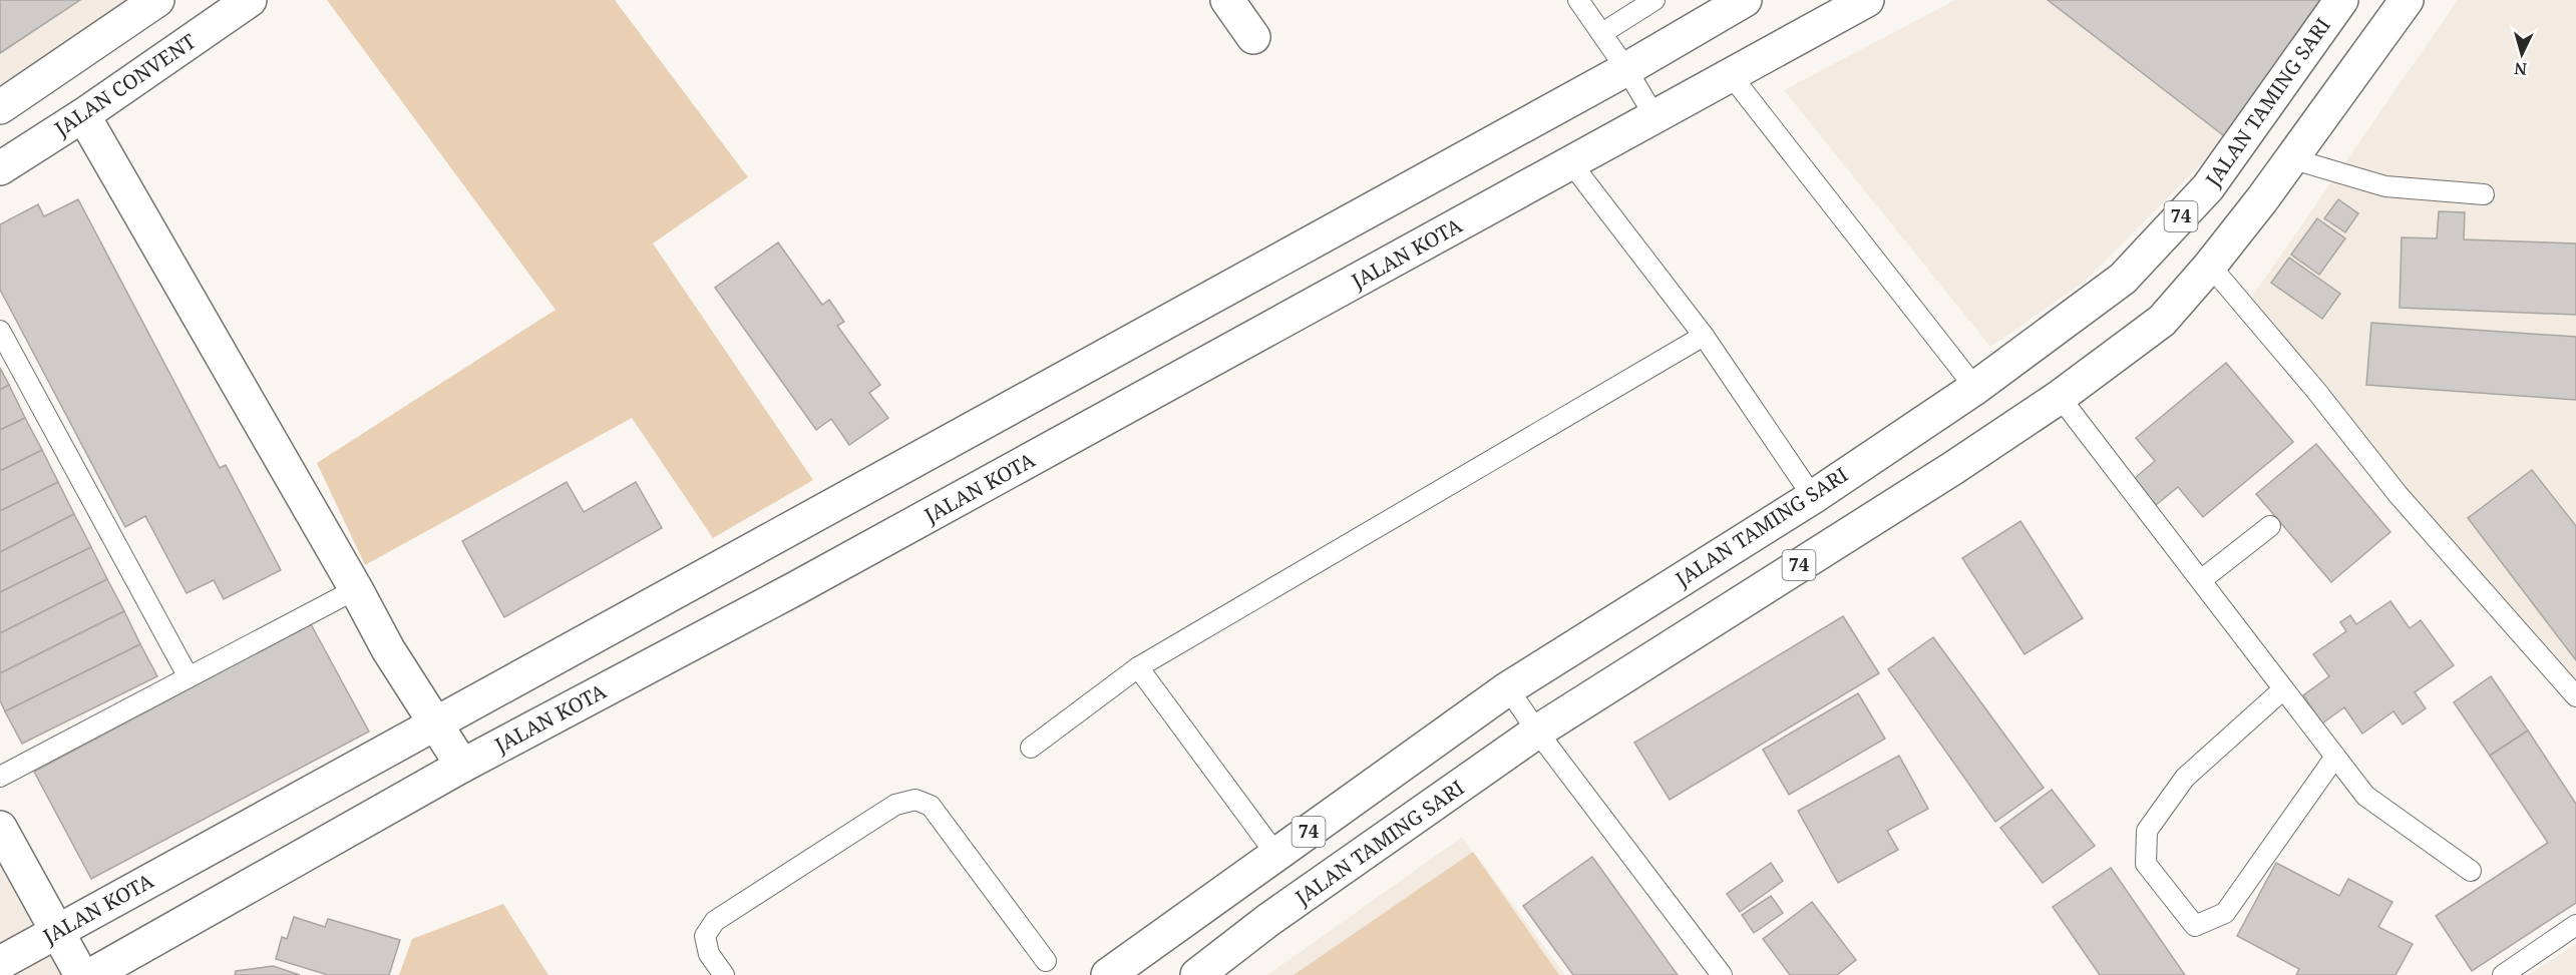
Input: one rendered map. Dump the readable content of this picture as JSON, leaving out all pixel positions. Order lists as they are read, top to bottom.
{
  "streets": {
    "main road": [
      "JALAN CONVENT",
      "JALAN TAMING SARI",
      "74",
      "JALAN KOTA"
    ]
  },
  "north": "bottom"
}
